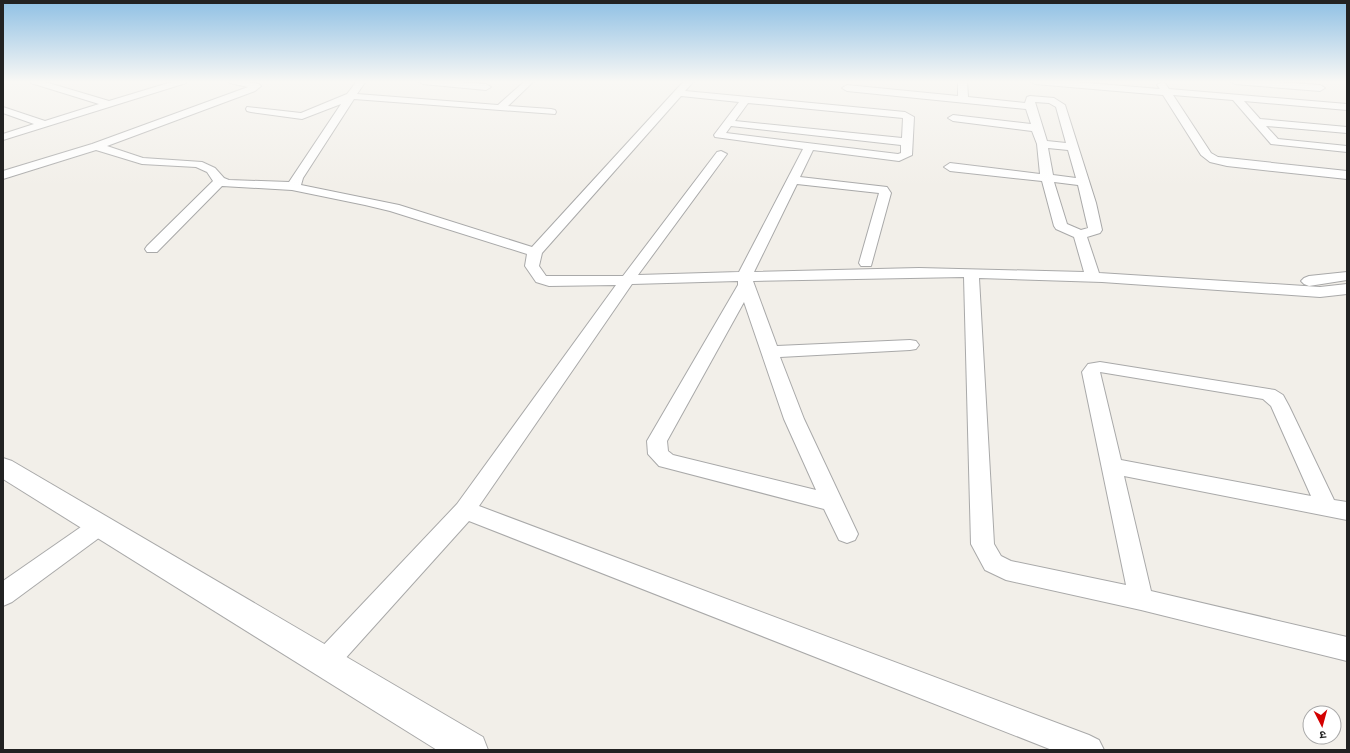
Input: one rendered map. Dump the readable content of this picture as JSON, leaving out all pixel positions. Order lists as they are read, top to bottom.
{
  "north": "bottom"
}
